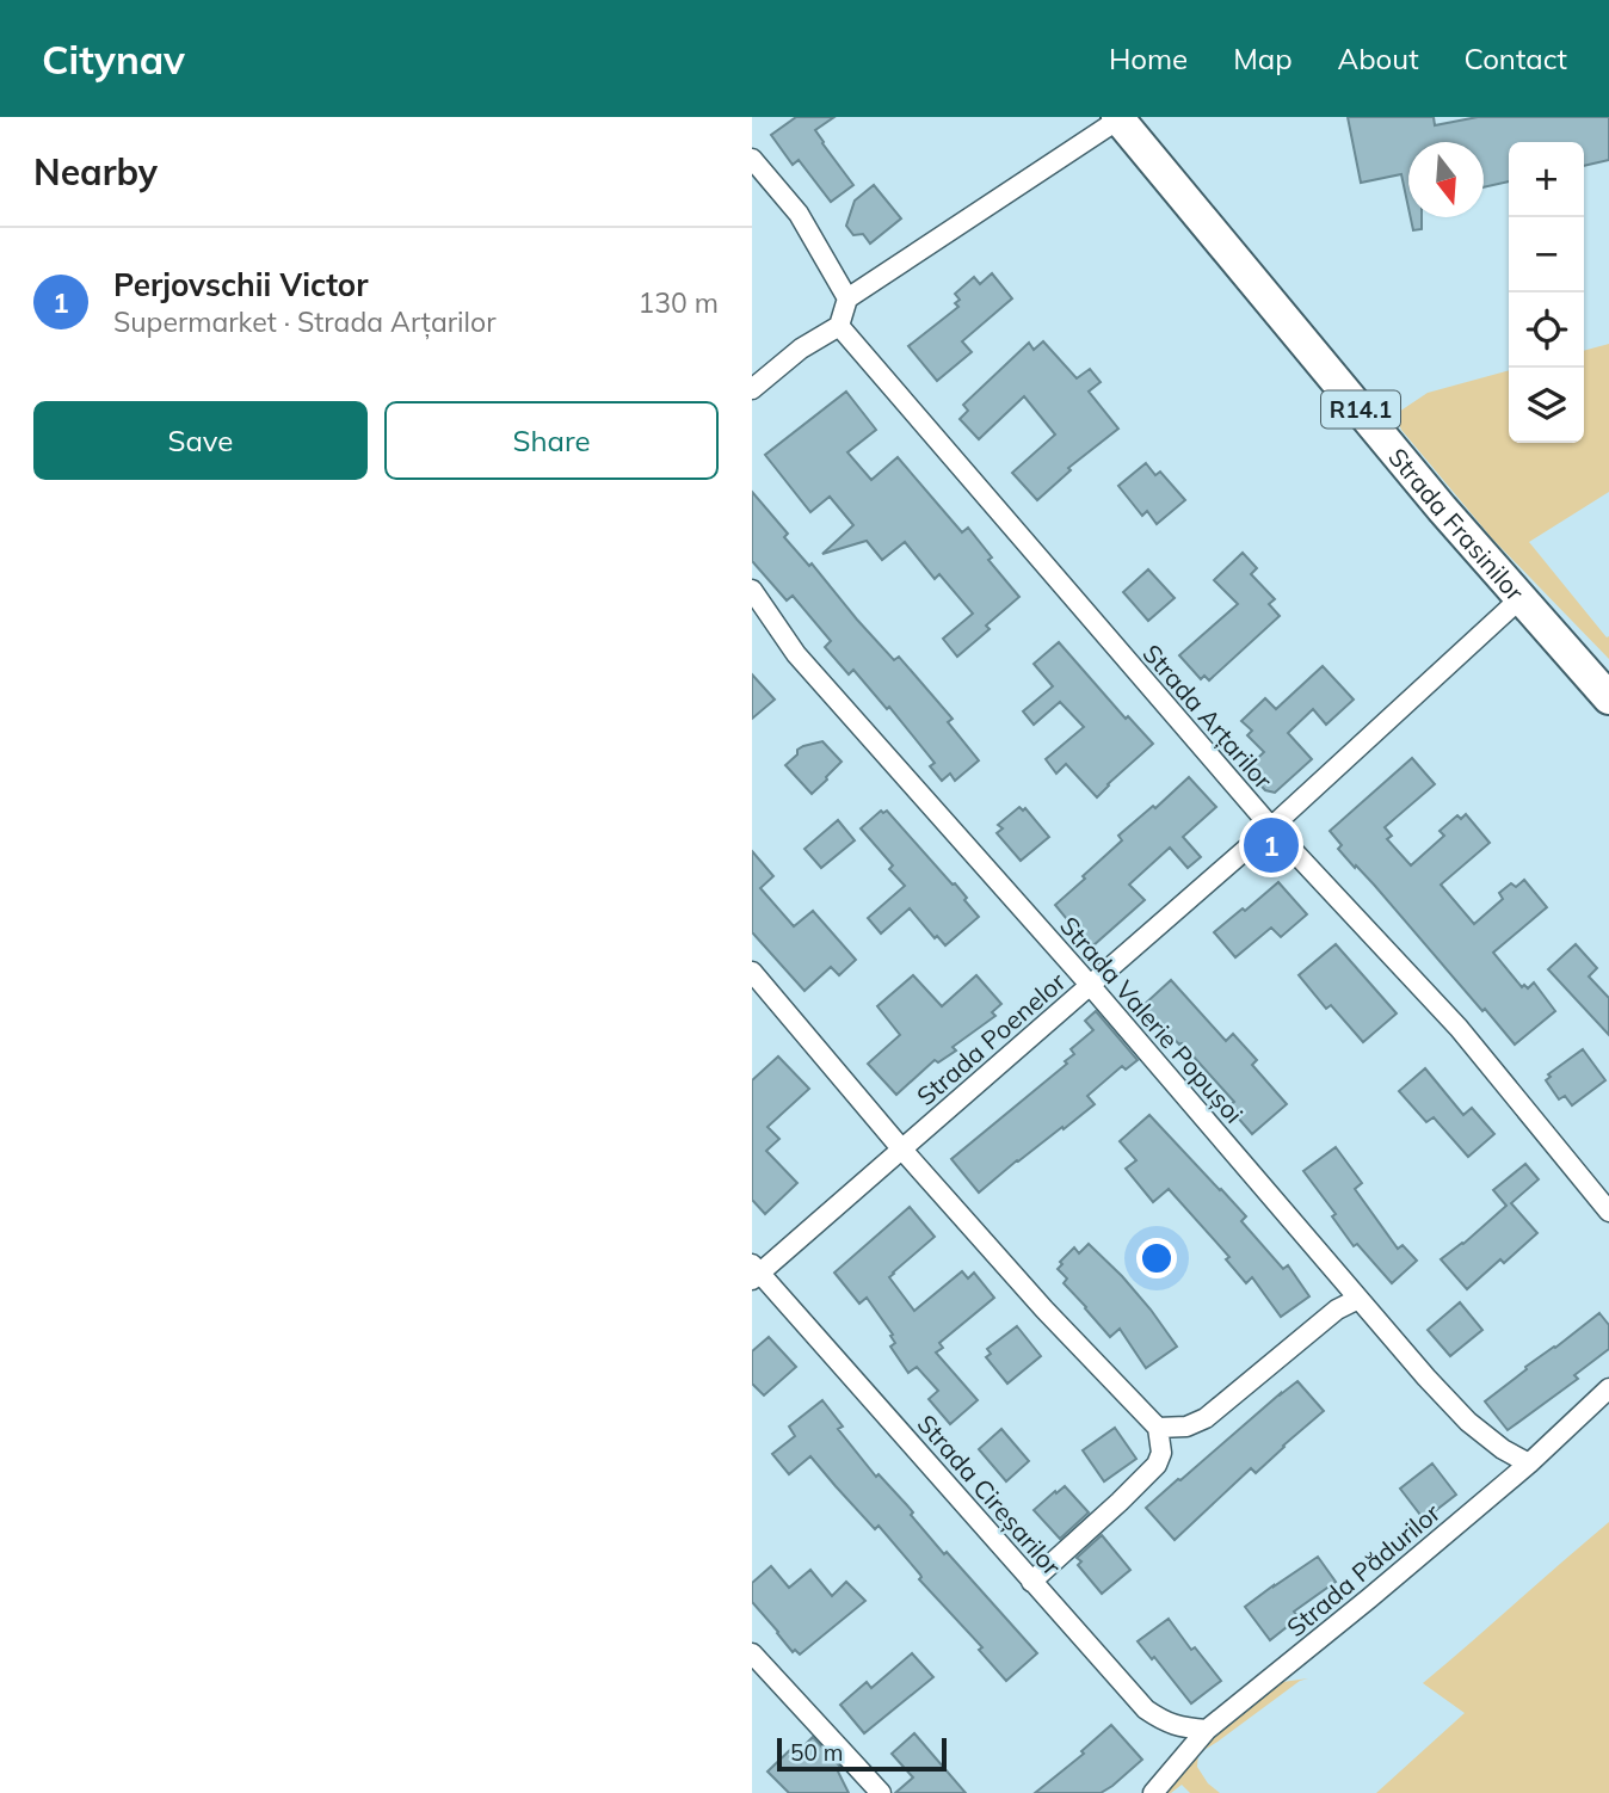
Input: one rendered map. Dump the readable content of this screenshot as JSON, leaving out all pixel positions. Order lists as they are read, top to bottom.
{
  "streets": {
    "main road": ["R14.1", "Strada Frasinilor"],
    "street": [
      "Strada Arțarilor",
      "Strada Valerie Popușoi",
      "Strada Poenelor",
      "Strada Cireșarilor",
      "Strada Pădurilor"
    ]
  },
  "crossings": [
    ["Strada Frasinilor", "Strada Poenelor"],
    ["Strada Arțarilor", "Strada Poenelor"],
    ["Strada Valerie Popușoi", "Strada Poenelor"],
    ["Strada Valerie Popușoi", "Strada Pădurilor"],
    ["Strada Poenelor", "Strada Cireșarilor"],
    ["Strada Cireșarilor", "Strada Pădurilor"]
  ],
  "scale_bar": "50 m",
  "north": "bottom",
  "page": {
    "header": "Citynav",
    "nav": [
      "Home",
      "Map",
      "About",
      "Contact"
    ],
    "heading": "Nearby",
    "map_buttons": ["+", "−"],
    "list": [
      {
        "mark": "1",
        "name": "Perjovschii Victor",
        "note": "Supermarket · Strada Arțarilor",
        "value": "130 m"
      }
    ],
    "buttons": ["Save", "Share"],
    "pins": "1",
    "scale": "50 m"
  }
}
